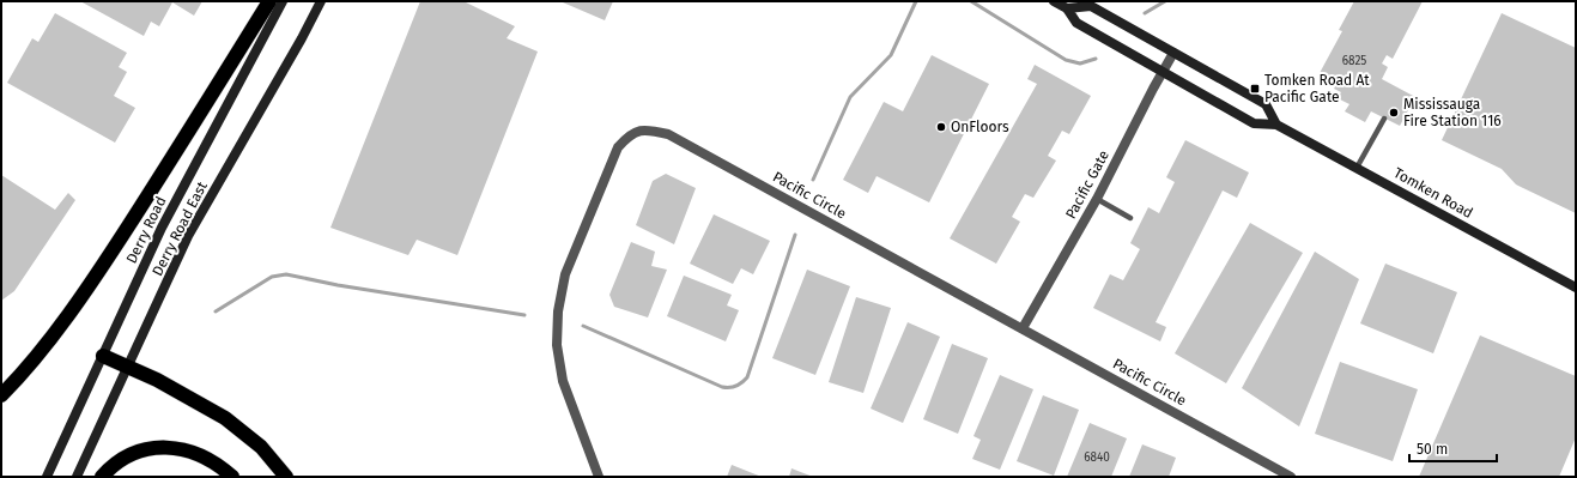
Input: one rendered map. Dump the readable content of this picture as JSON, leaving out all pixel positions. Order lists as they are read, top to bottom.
{
  "streets": {
    "main road": ["Tomken Road", "Derry Road East", "Derry Road"],
    "street": ["Pacific Gate", "Pacific Circle"]
  },
  "crossings": [
    ["Pacific Gate", "Tomken Road"],
    ["Pacific Gate", "Pacific Circle"]
  ],
  "places": {
    "transit": ["Tomken Road At Pacific Gate"],
    "other": ["Mississauga Fire Station 116", "OnFloors"]
  },
  "house_numbers": ["6825", "6840"],
  "scale_bar": "50 m"
}
